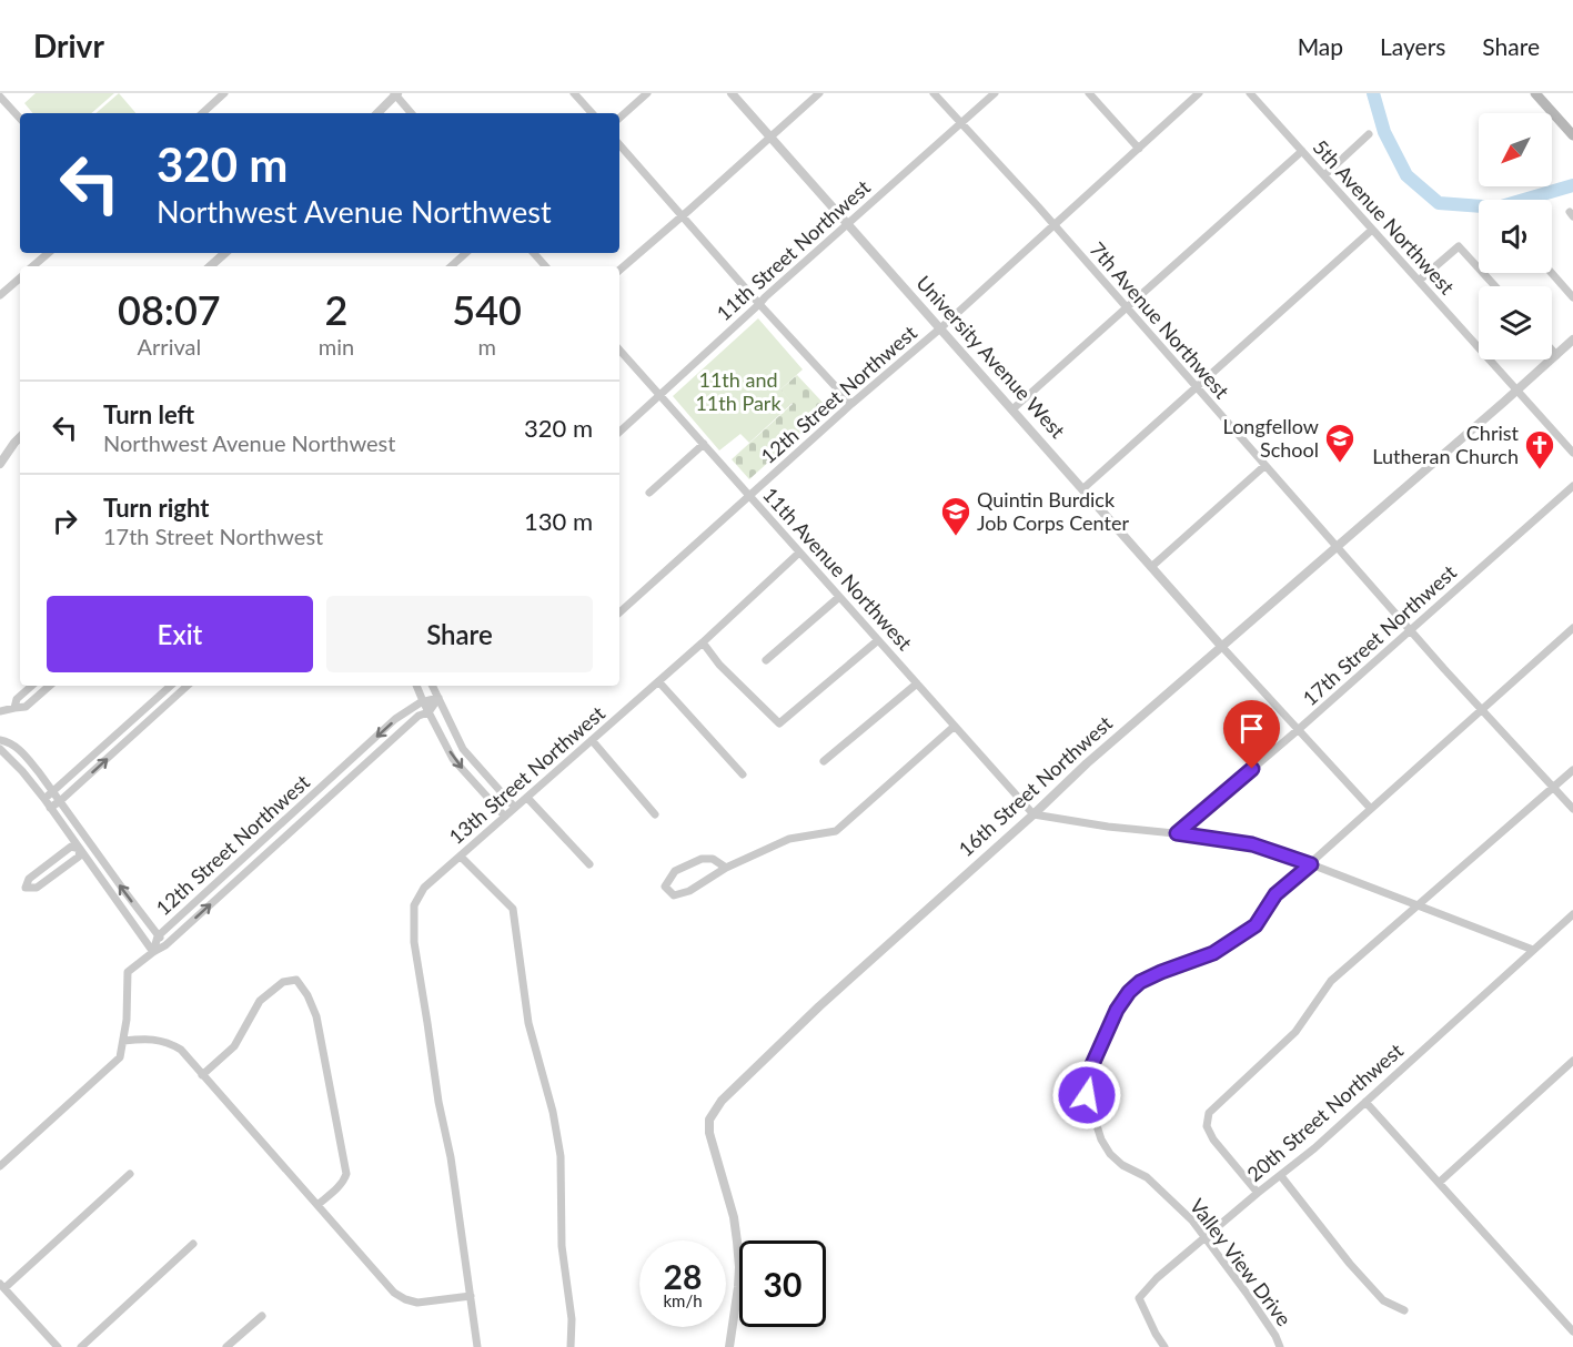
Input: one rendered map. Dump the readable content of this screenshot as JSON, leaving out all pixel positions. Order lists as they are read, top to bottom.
{
  "streets": {
    "street": [
      "5th Avenue Northwest",
      "11th Street Northwest",
      "7th Avenue Northwest",
      "University Avenue West",
      "12th Street Northwest",
      "11th Avenue Northwest",
      "17th Street Northwest",
      "13th Street Northwest",
      "16th Street Northwest",
      "20th Street Northwest",
      "Valley View Drive"
    ]
  },
  "crossings": [
    ["5th Avenue Northwest", "16th Street Northwest"],
    ["11th Street Northwest", "7th Avenue Northwest"],
    ["11th Street Northwest", "University Avenue West"],
    ["11th Street Northwest", "11th Avenue Northwest"],
    ["7th Avenue Northwest", "12th Street Northwest"],
    ["7th Avenue Northwest", "17th Street Northwest"],
    ["7th Avenue Northwest", "16th Street Northwest"],
    ["7th Avenue Northwest", "Valley View Drive"],
    ["University Avenue West", "12th Street Northwest"],
    ["University Avenue West", "16th Street Northwest"],
    ["12th Street Northwest", "11th Avenue Northwest"],
    ["11th Avenue Northwest", "13th Street Northwest"],
    ["11th Avenue Northwest", "16th Street Northwest"],
    ["20th Street Northwest", "Valley View Drive"]
  ],
  "parks": ["11th and 11th Park"],
  "places": {
    "school or university": ["Longfellow School", "Quintin Burdick Job Corps Center"],
    "church": ["Christ Lutheran Church"]
  },
  "north": "bottom left",
  "page": {
    "header": "Drivr",
    "nav": ["Map", "Layers", "Share"],
    "turn": ["320 m", "Northwest Avenue Northwest"],
    "eta": [
      "08:07",
      "Arrival",
      "2",
      "min",
      "540",
      "m"
    ],
    "list": [
      {
        "name": "Turn left",
        "note": "Northwest Avenue Northwest",
        "value": "320 m"
      },
      {
        "name": "Turn right",
        "note": "17th Street Northwest",
        "value": "130 m"
      }
    ],
    "buttons": ["Exit", "Share"],
    "speed": "28 km/h",
    "limit": "30"
  }
}
